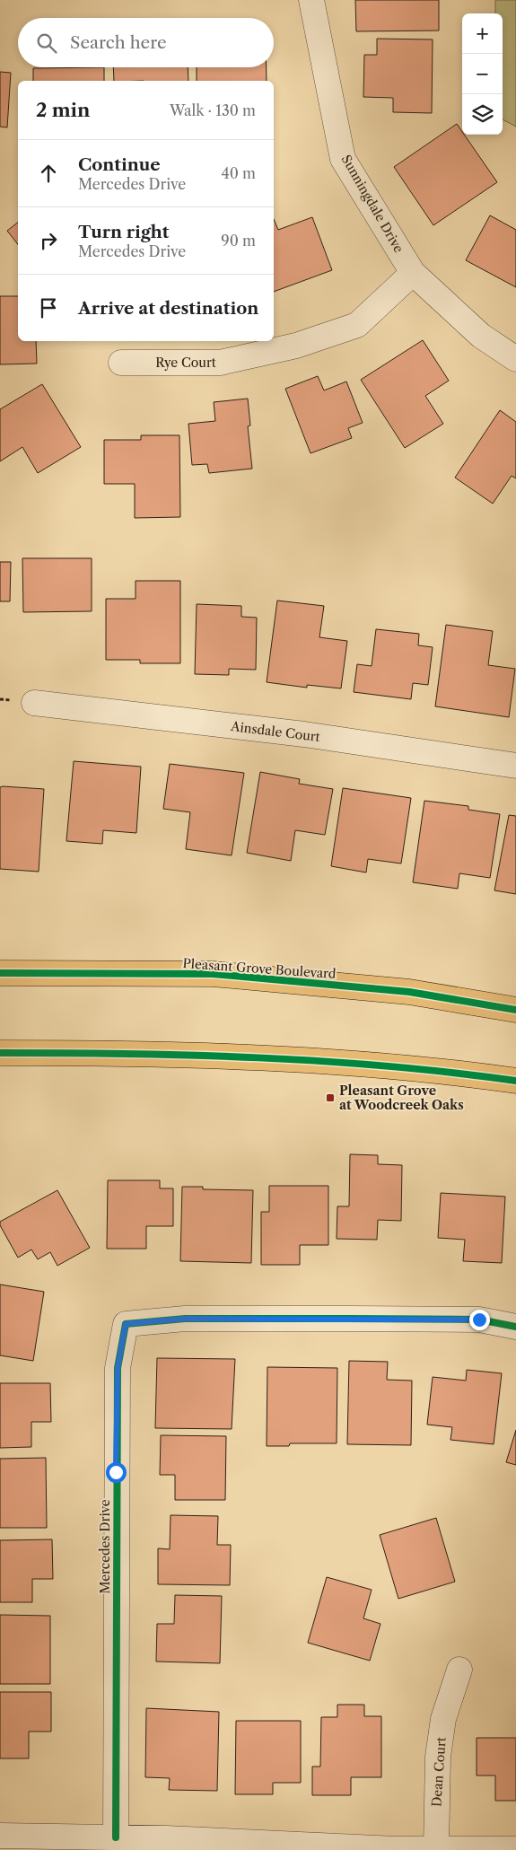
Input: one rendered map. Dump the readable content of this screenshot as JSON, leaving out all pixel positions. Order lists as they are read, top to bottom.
{
  "streets": {
    "main road": ["Pleasant Grove Boulevard"],
    "street": [
      "Sunningdale Drive",
      "Rye Court",
      "Ainsdale Court",
      "Mercedes Drive",
      "Dean Court"
    ]
  },
  "crossings": [
    ["Sunningdale Drive", "Rye Court"]
  ],
  "places": {
    "transit": ["Pleasant Grove at Woodcreek Oaks"]
  },
  "page": {
    "map_buttons": ["+", "−"],
    "search": "Search here",
    "heading": ["2 min", "Walk · 130 m"],
    "list": [
      ["Continue", "Mercedes Drive", "40 m"],
      ["Turn right", "Mercedes Drive", "90 m"],
      "Arrive at destination"
    ]
  }
}
